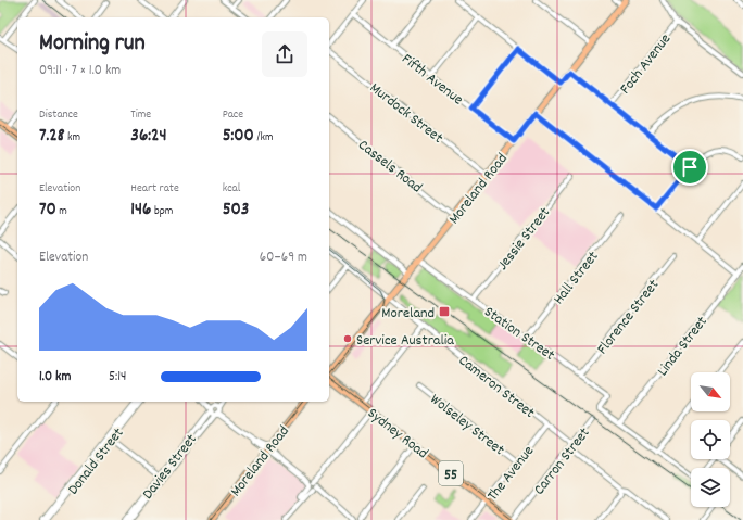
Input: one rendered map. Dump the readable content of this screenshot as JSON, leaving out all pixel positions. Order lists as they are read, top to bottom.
{
  "streets": {
    "highway": ["Sydney Road", "55"],
    "main road": ["Moreland Road"],
    "street": [
      "Foch Avenue",
      "Fifth Avenue",
      "Murdock Street",
      "Cassels Road",
      "Jessie Street",
      "Hall Street",
      "Florence Street",
      "Station Street",
      "Linda Street",
      "Cameron Street",
      "Wolseley Street",
      "Donald Street",
      "Carron Street",
      "Davies Street",
      "The Avenue"
    ]
  },
  "crossings": [
    ["Fifth Avenue", "Moreland Road"],
    ["Murdock Street", "Moreland Road"],
    ["Cassels Road", "Moreland Road"],
    ["Moreland Road", "Station Street"],
    ["Moreland Road", "Cameron Street"],
    ["Jessie Street", "Station Street"],
    ["Hall Street", "Station Street"],
    ["Florence Street", "Station Street"],
    ["Station Street", "Linda Street"],
    ["Cameron Street", "Carron Street"],
    ["Cameron Street", "The Avenue"],
    ["Wolseley Street", "The Avenue"],
    ["Sydney Road", "Carron Street"],
    ["Sydney Road", "The Avenue"]
  ],
  "places": {
    "transit": ["Moreland"],
    "other": ["Service Australia"]
  },
  "north": "bottom right",
  "page": {
    "heading": ["Morning run", "09:11 · 7 × 1.0 km"],
    "stats": [
      ["Distance", "7.28 km"],
      ["Time", "36:24"],
      ["Pace", "5:00 /km"],
      ["Elevation", "70 m"],
      ["Heart rate", "146 bpm"],
      ["kcal", "503"]
    ],
    "chart": ["Elevation", "60–69 m"],
    "list": [
      {
        "name": "1.0 km",
        "note": "5:14"
      }
    ]
  }
}
